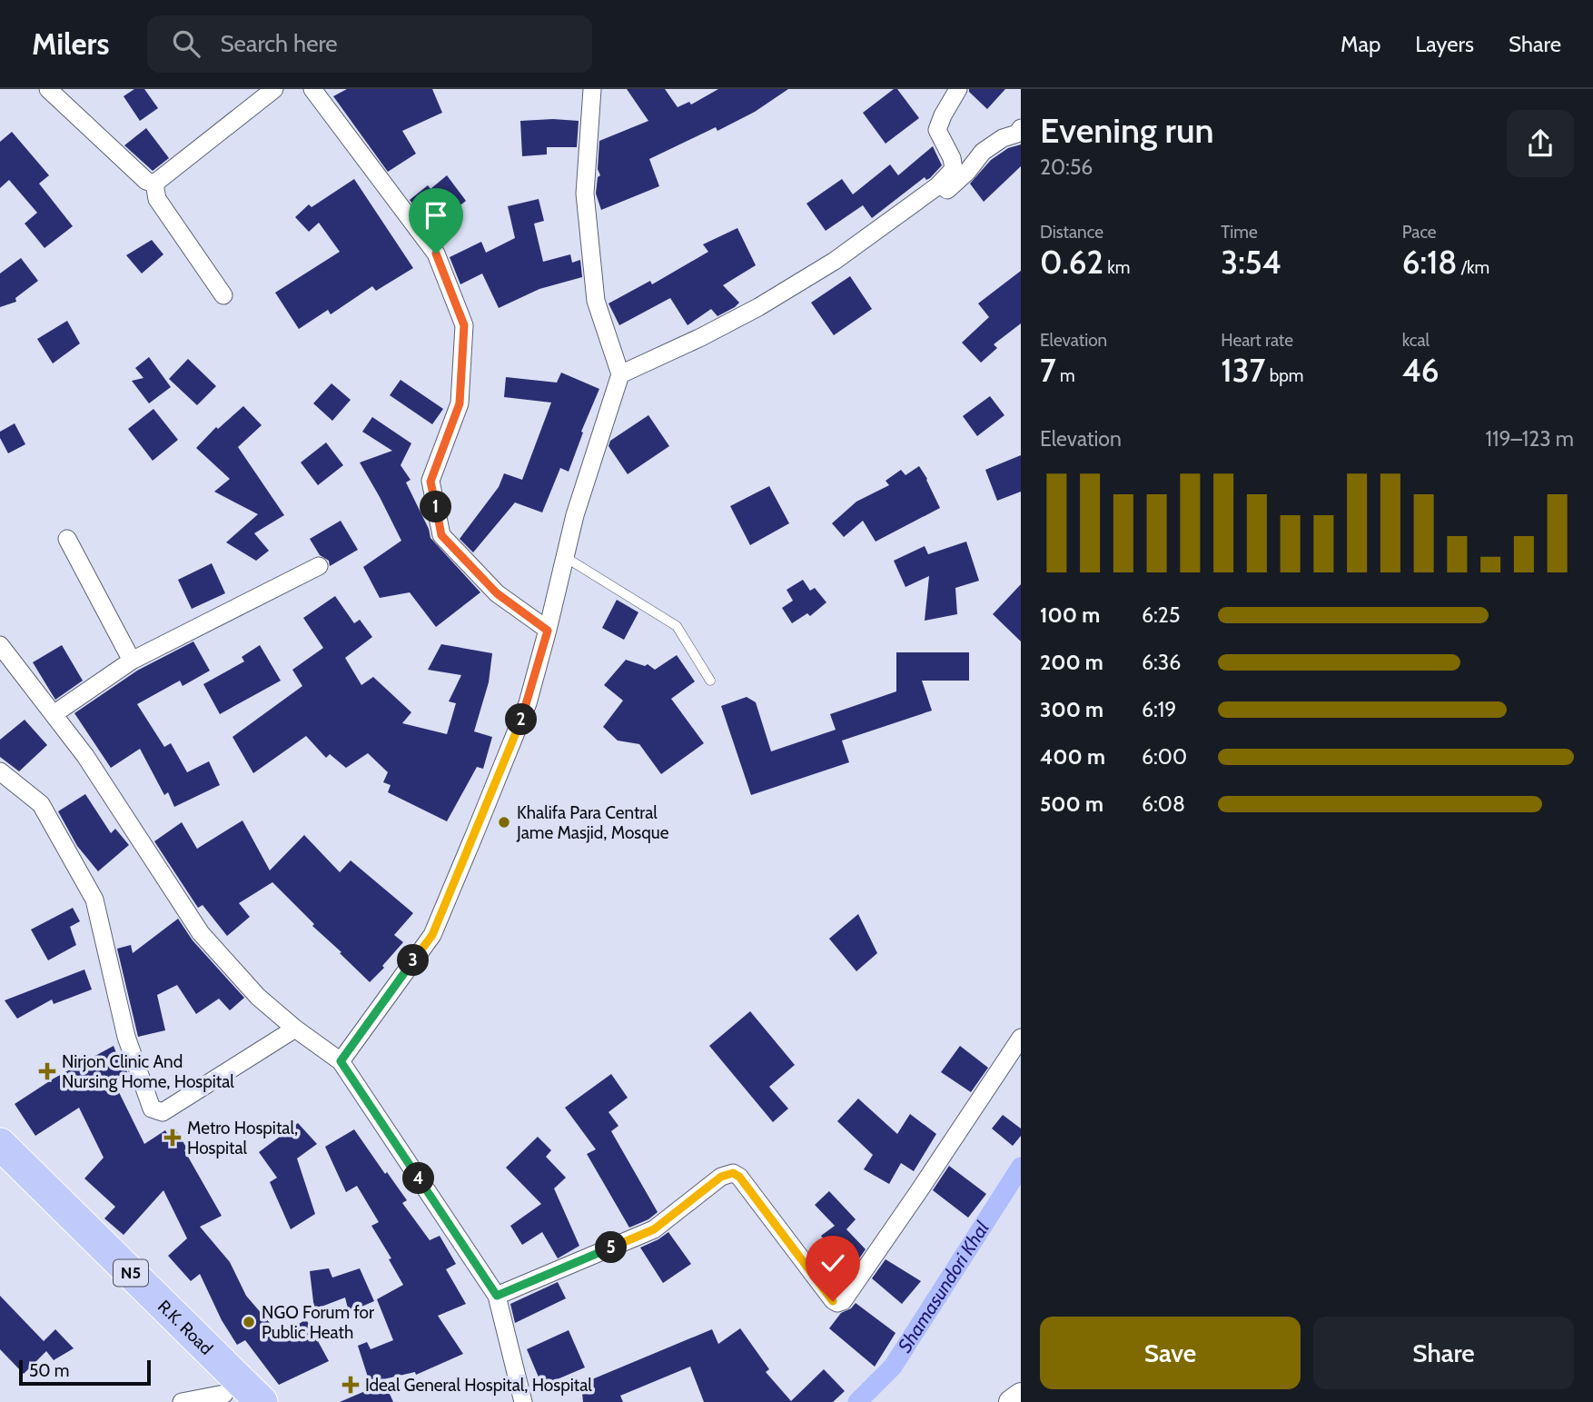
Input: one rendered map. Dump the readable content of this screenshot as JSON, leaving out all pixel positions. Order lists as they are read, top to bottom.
{
  "streets": {
    "highway": ["N5", "R.K. Road"]
  },
  "water": ["Shamasundori Khal"],
  "places": {
    "other": ["Khalifa Para Central Jame Masjid, Mosque", "NGO Forum for Public Heath"],
    "health": ["Nirjon Clinic And Nursing Home, Hospital", "Metro Hospital, Hospital", "Ideal General Hospital, Hospital"]
  },
  "scale_bar": "50 m",
  "page": {
    "header": "Milers",
    "search": "Search here",
    "nav": ["Map", "Layers", "Share"],
    "heading": ["Evening run", "20:56"],
    "stats": [
      ["Distance", "0.62 km"],
      ["Time", "3:54"],
      ["Pace", "6:18 /km"],
      ["Elevation", "7 m"],
      ["Heart rate", "137 bpm"],
      ["kcal", "46"]
    ],
    "chart": ["Elevation", "119–123 m"],
    "pins": [
      "1",
      "2",
      "3",
      "4",
      "5"
    ],
    "list": [
      {
        "name": "100 m",
        "note": "6:25"
      },
      {
        "name": "200 m",
        "note": "6:36"
      },
      {
        "name": "300 m",
        "note": "6:19"
      },
      {
        "name": "400 m",
        "note": "6:00"
      },
      {
        "name": "500 m",
        "note": "6:08"
      }
    ],
    "buttons": ["Save", "Share"],
    "scale": "50 m"
  }
}
